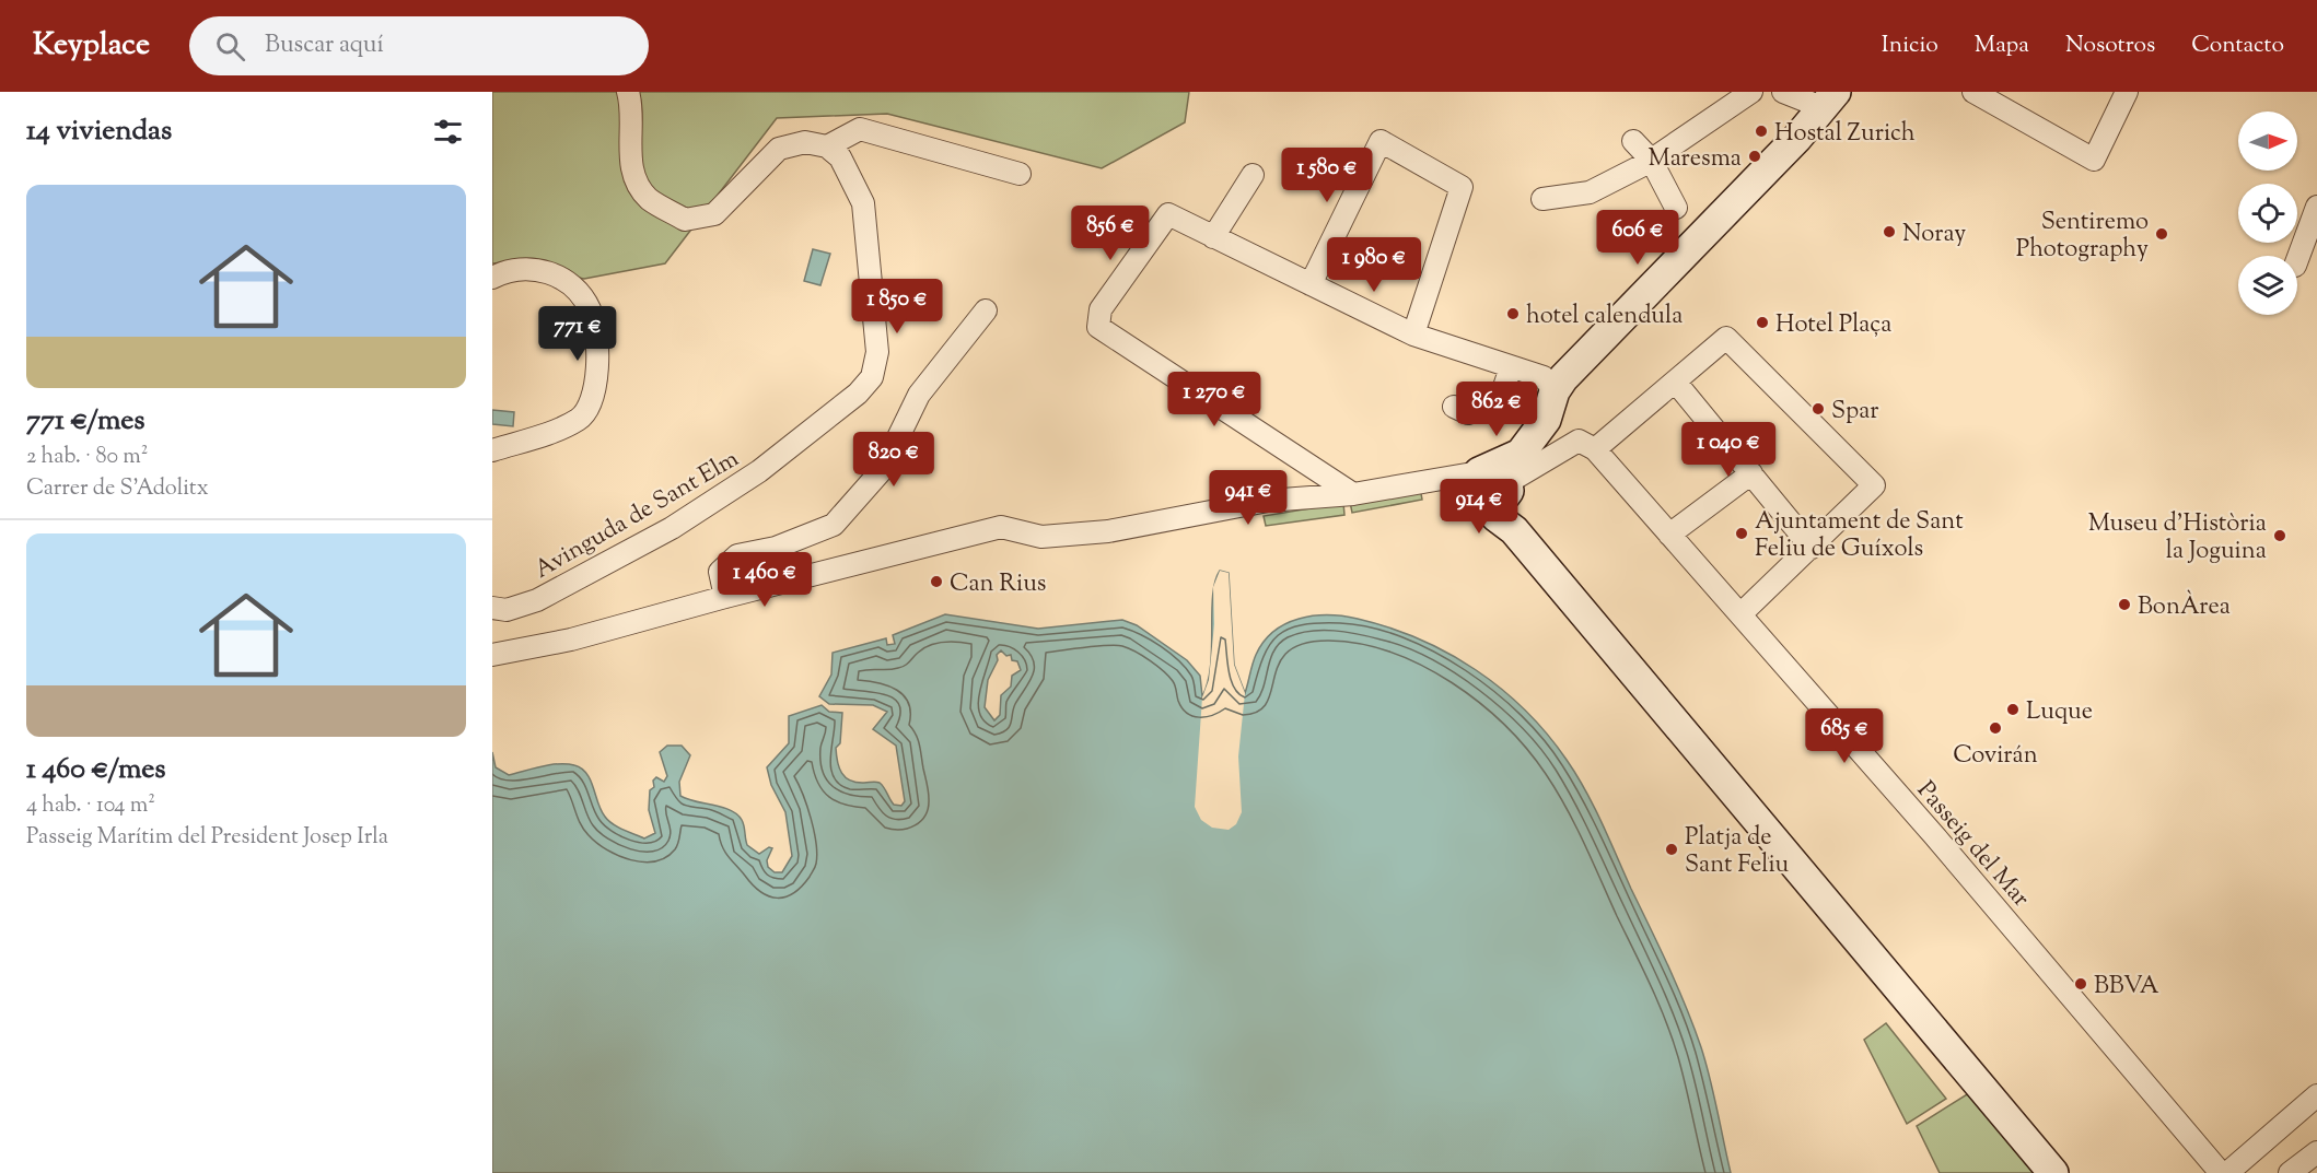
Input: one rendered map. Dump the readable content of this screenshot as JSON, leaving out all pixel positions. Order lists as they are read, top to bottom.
{
  "streets": {
    "street": ["Avinguda de Sant Elm", "Passeig del Mar"]
  },
  "places": [
    "Hostal Zurich",
    "Maresma",
    "Noray",
    "Sentiremo Photography",
    "hotel calendula",
    "Hotel Plaça",
    "Spar",
    "Ajuntament de Sant Feliu de Guíxols",
    "Museu d'Història la Joguina",
    "Can Rius",
    "BonÀrea",
    "Luque",
    "Covirán",
    "Platja de Sant Feliu",
    "BBVA"
  ],
  "north": "right",
  "page": {
    "header": "Keyplace",
    "search": "Buscar aquí",
    "nav": [
      "Inicio",
      "Mapa",
      "Nosotros",
      "Contacto"
    ],
    "heading": "14 viviendas",
    "price": [
      "1 580 €",
      "856 €",
      "606 €",
      "1 980 €",
      "1 850 €",
      "771 €",
      "1 270 €",
      "862 €",
      "1 040 €",
      "820 €",
      "941 €",
      "914 €",
      "1 460 €",
      "685 €"
    ],
    "list": [
      {
        "name": "771 €/mes",
        "note": "2 hab. · 80 m² · Carrer de S'Adolitx"
      },
      {
        "name": "1 460 €/mes",
        "note": "4 hab. · 104 m² · Passeig Marítim del President Josep Irla"
      }
    ]
  }
}
